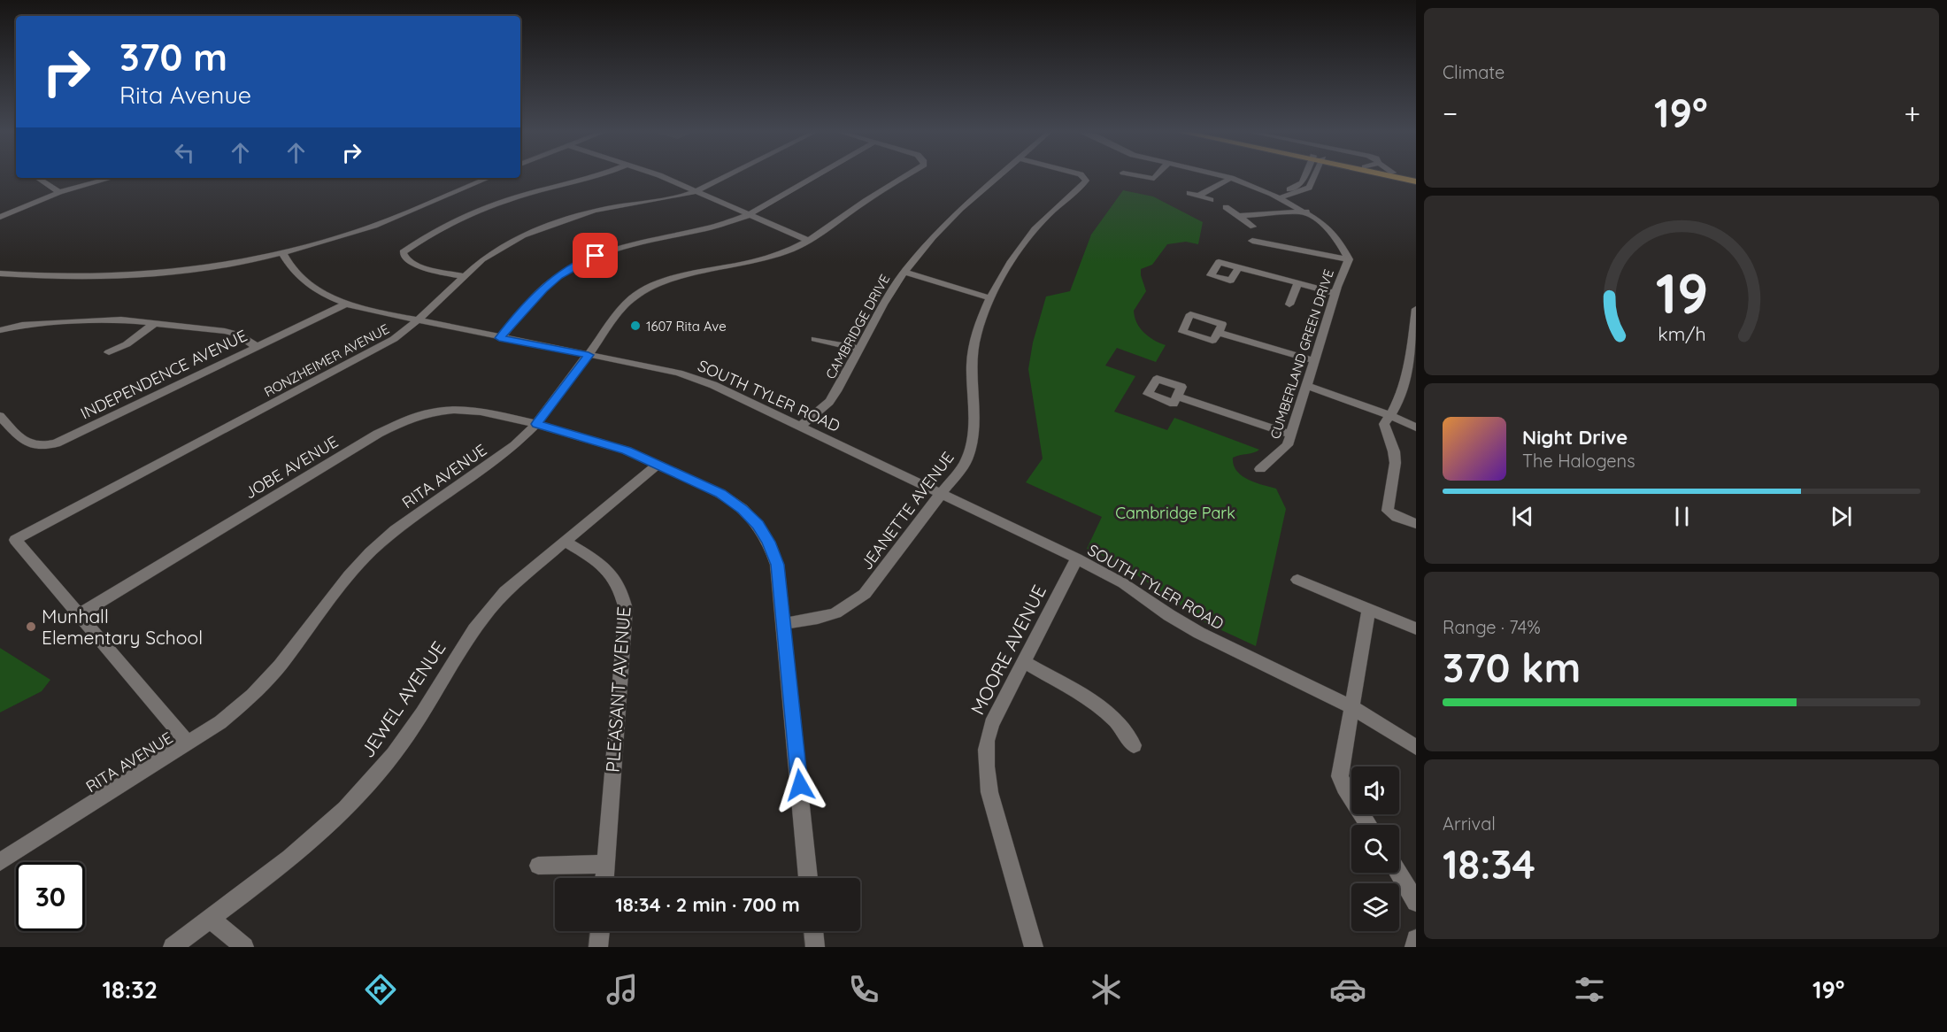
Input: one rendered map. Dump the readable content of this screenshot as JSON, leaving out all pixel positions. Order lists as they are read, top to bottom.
{
  "streets": {
    "street": [
      "CAMBRIDGE DRIVE",
      "CUMBERLAND GREEN DRIVE",
      "RONZHEIMER AVENUE",
      "INDEPENDENCE AVENUE",
      "SOUTH TYLER ROAD",
      "JOBE AVENUE",
      "RITA AVENUE",
      "JEANETTE AVENUE",
      "MOORE AVENUE",
      "PLEASANT AVENUE",
      "JEWEL AVENUE"
    ]
  },
  "crossings": [
    ["CAMBRIDGE DRIVE", "SOUTH TYLER ROAD"],
    ["RONZHEIMER AVENUE", "SOUTH TYLER ROAD"],
    ["RONZHEIMER AVENUE", "JOBE AVENUE"],
    ["INDEPENDENCE AVENUE", "SOUTH TYLER ROAD"],
    ["SOUTH TYLER ROAD", "RITA AVENUE"],
    ["SOUTH TYLER ROAD", "JEANETTE AVENUE"],
    ["SOUTH TYLER ROAD", "MOORE AVENUE"],
    ["JOBE AVENUE", "RITA AVENUE"],
    ["JOBE AVENUE", "JEANETTE AVENUE"],
    ["JOBE AVENUE", "JEWEL AVENUE"],
    ["PLEASANT AVENUE", "JEWEL AVENUE"]
  ],
  "parks": ["Cambridge Park"],
  "places": ["1607 Rita Ave", "Munhall Elementary School"],
  "page": {
    "tile": [
      "Climate",
      ["Range · 74%", "370 km"],
      ["Arrival", "18:34"]
    ],
    "turn": ["370 m", "Rita Avenue"],
    "heat": ["−", "19°", "+"],
    "song": ["Night Drive", "The Halogens"],
    "limit": "30",
    "trip": "18:34 · 2 min · 700 m",
    "tabs": ["18:32", "19°"],
    "gauge": ["19", "km/h"]
  }
}
